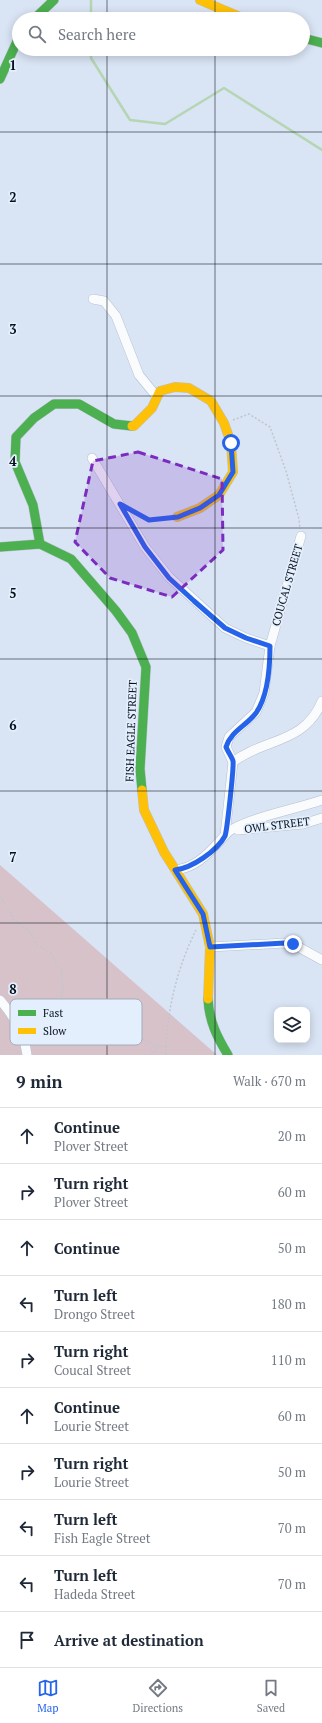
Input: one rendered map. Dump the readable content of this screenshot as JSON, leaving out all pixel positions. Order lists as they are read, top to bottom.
{
  "streets": {
    "street": ["COUCAL STREET", "FISH EAGLE STREET", "OWL STREET"]
  },
  "legend": ["Fast", "Slow"],
  "page": {
    "search": "Search here",
    "heading": ["9 min", "Walk · 670 m"],
    "list": [
      ["Continue", "Plover Street", "20 m"],
      ["Turn right", "Plover Street", "60 m"],
      ["Continue", "50 m"],
      ["Turn left", "Drongo Street", "180 m"],
      ["Turn right", "Coucal Street", "110 m"],
      ["Continue", "Lourie Street", "60 m"],
      ["Turn right", "Lourie Street", "50 m"],
      ["Turn left", "Fish Eagle Street", "70 m"],
      ["Turn left", "Hadeda Street", "70 m"],
      "Arrive at destination"
    ],
    "nav": ["Map", "Directions", "Saved"]
  },
  "grid": {
    "rows": [
      "1",
      "2",
      "3",
      "4",
      "5",
      "6",
      "7",
      "8"
    ]
  }
}
